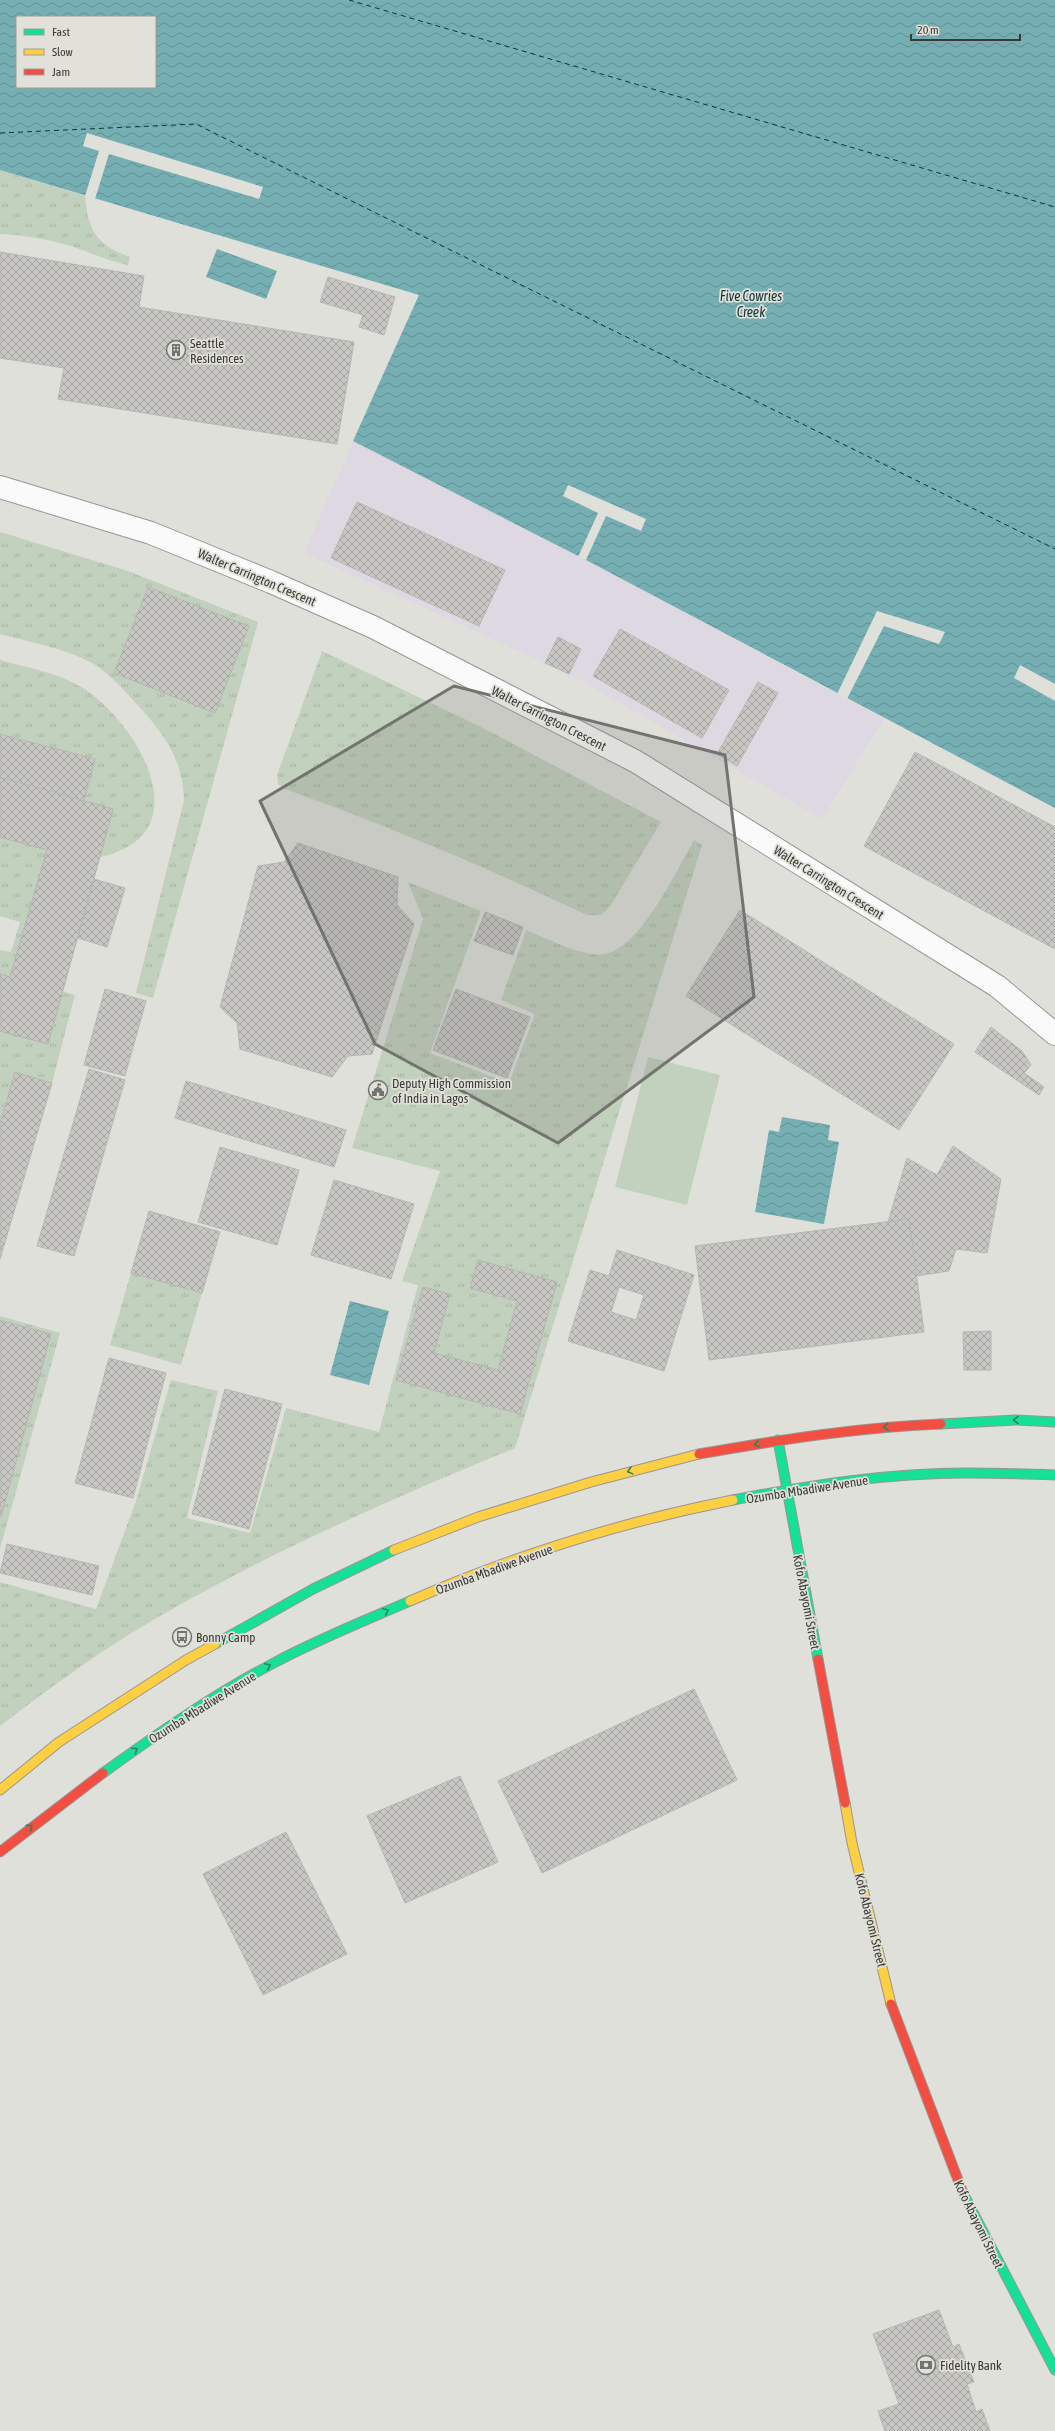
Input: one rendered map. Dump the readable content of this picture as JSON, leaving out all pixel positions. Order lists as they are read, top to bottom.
{
  "streets": {
    "main road": ["Ozumba Mbadiwe Avenue", "Kofo Abayomi Street"],
    "street": ["Walter Carrington Crescent"]
  },
  "crossings": [
    ["Ozumba Mbadiwe Avenue", "Kofo Abayomi Street"]
  ],
  "water": ["Five Cowries Creek"],
  "places": {
    "building": ["Seattle Residences"],
    "public building": ["Deputy High Commission of India in Lagos"],
    "bus stop": ["Bonny Camp"],
    "bank": ["Fidelity Bank"]
  },
  "legend": ["Fast", "Slow", "Jam"],
  "scale_bar": "20 m"
}
